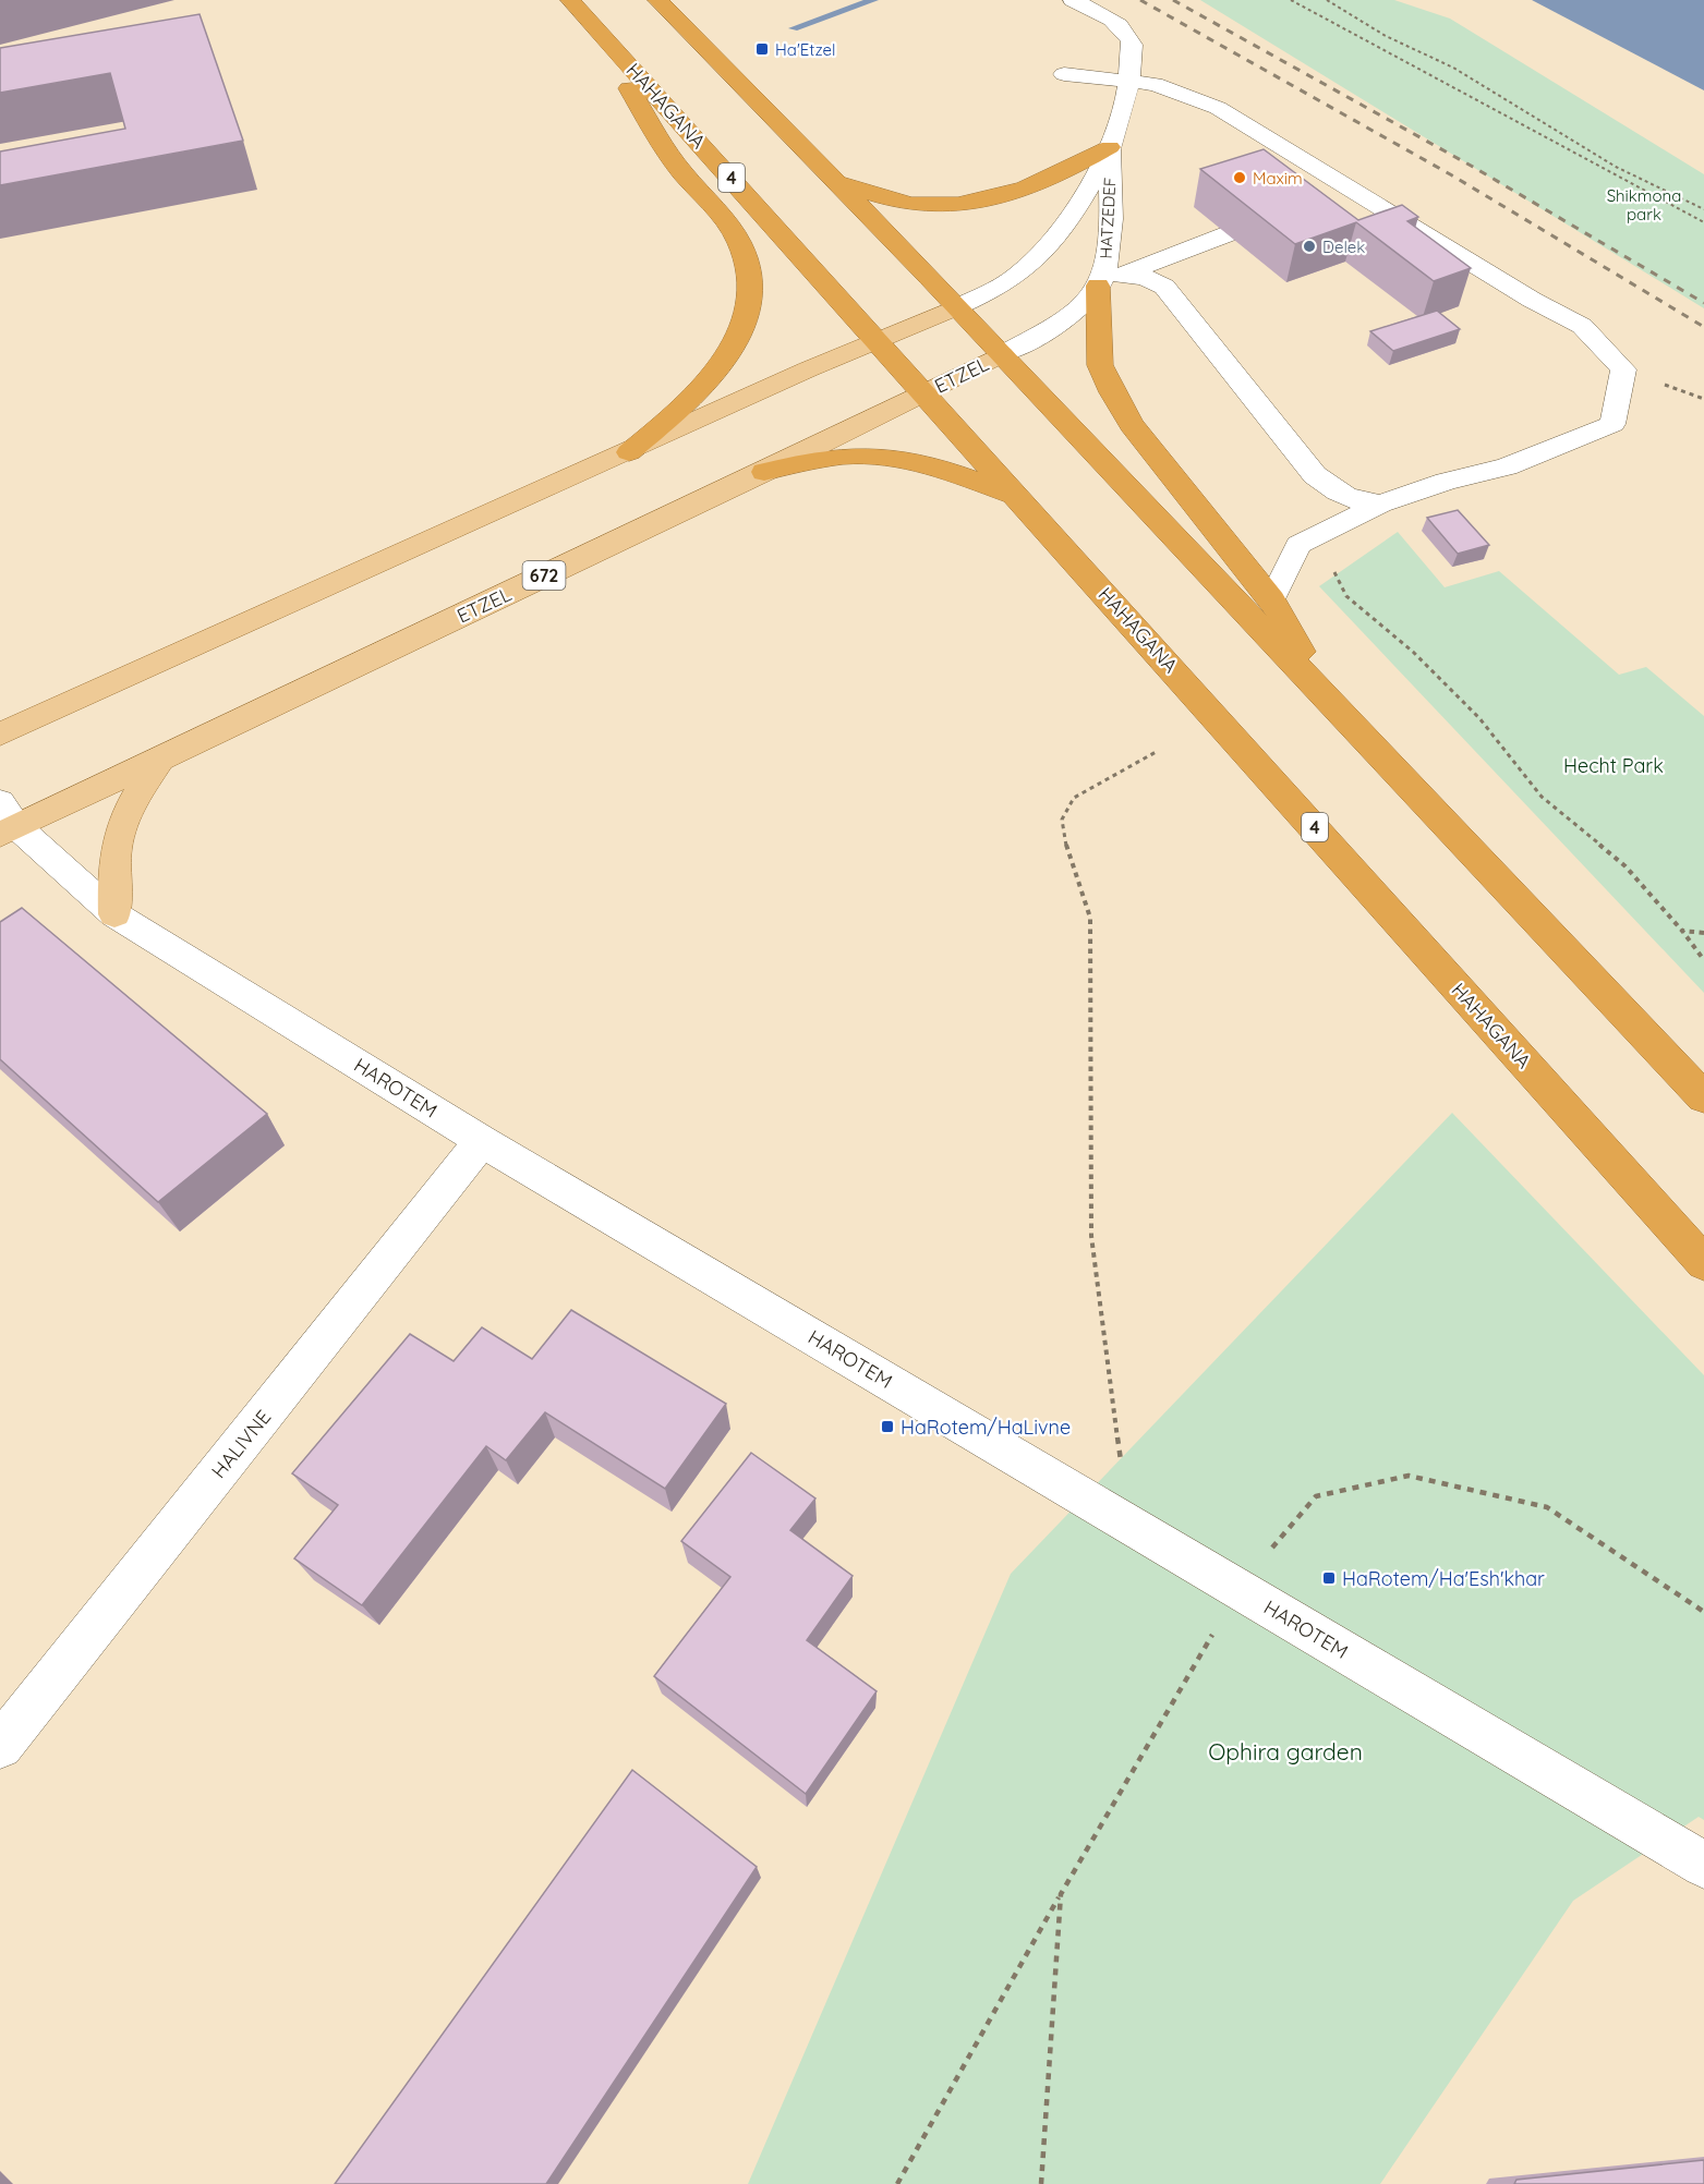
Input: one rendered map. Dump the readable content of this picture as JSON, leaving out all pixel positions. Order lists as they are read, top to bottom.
{
  "streets": {
    "highway": ["HAHAGANA", "4"],
    "main road": ["ETZEL", "672"],
    "street": ["HATZEDEF", "HAROTEM", "HALIVNE"]
  },
  "crossings": [
    ["HAHAGANA", "ETZEL"],
    ["HATZEDEF", "ETZEL"],
    ["ETZEL", "HAROTEM"],
    ["HAROTEM", "HALIVNE"]
  ],
  "parks": ["Shikmona park", "Hecht Park", "Ophira garden"],
  "places": {
    "transit": ["Ha'Etzel", "HaRotem/HaLivne", "HaRotem/Ha'Esh'khar"],
    "other": ["Maxim", "Delek"]
  }
}
